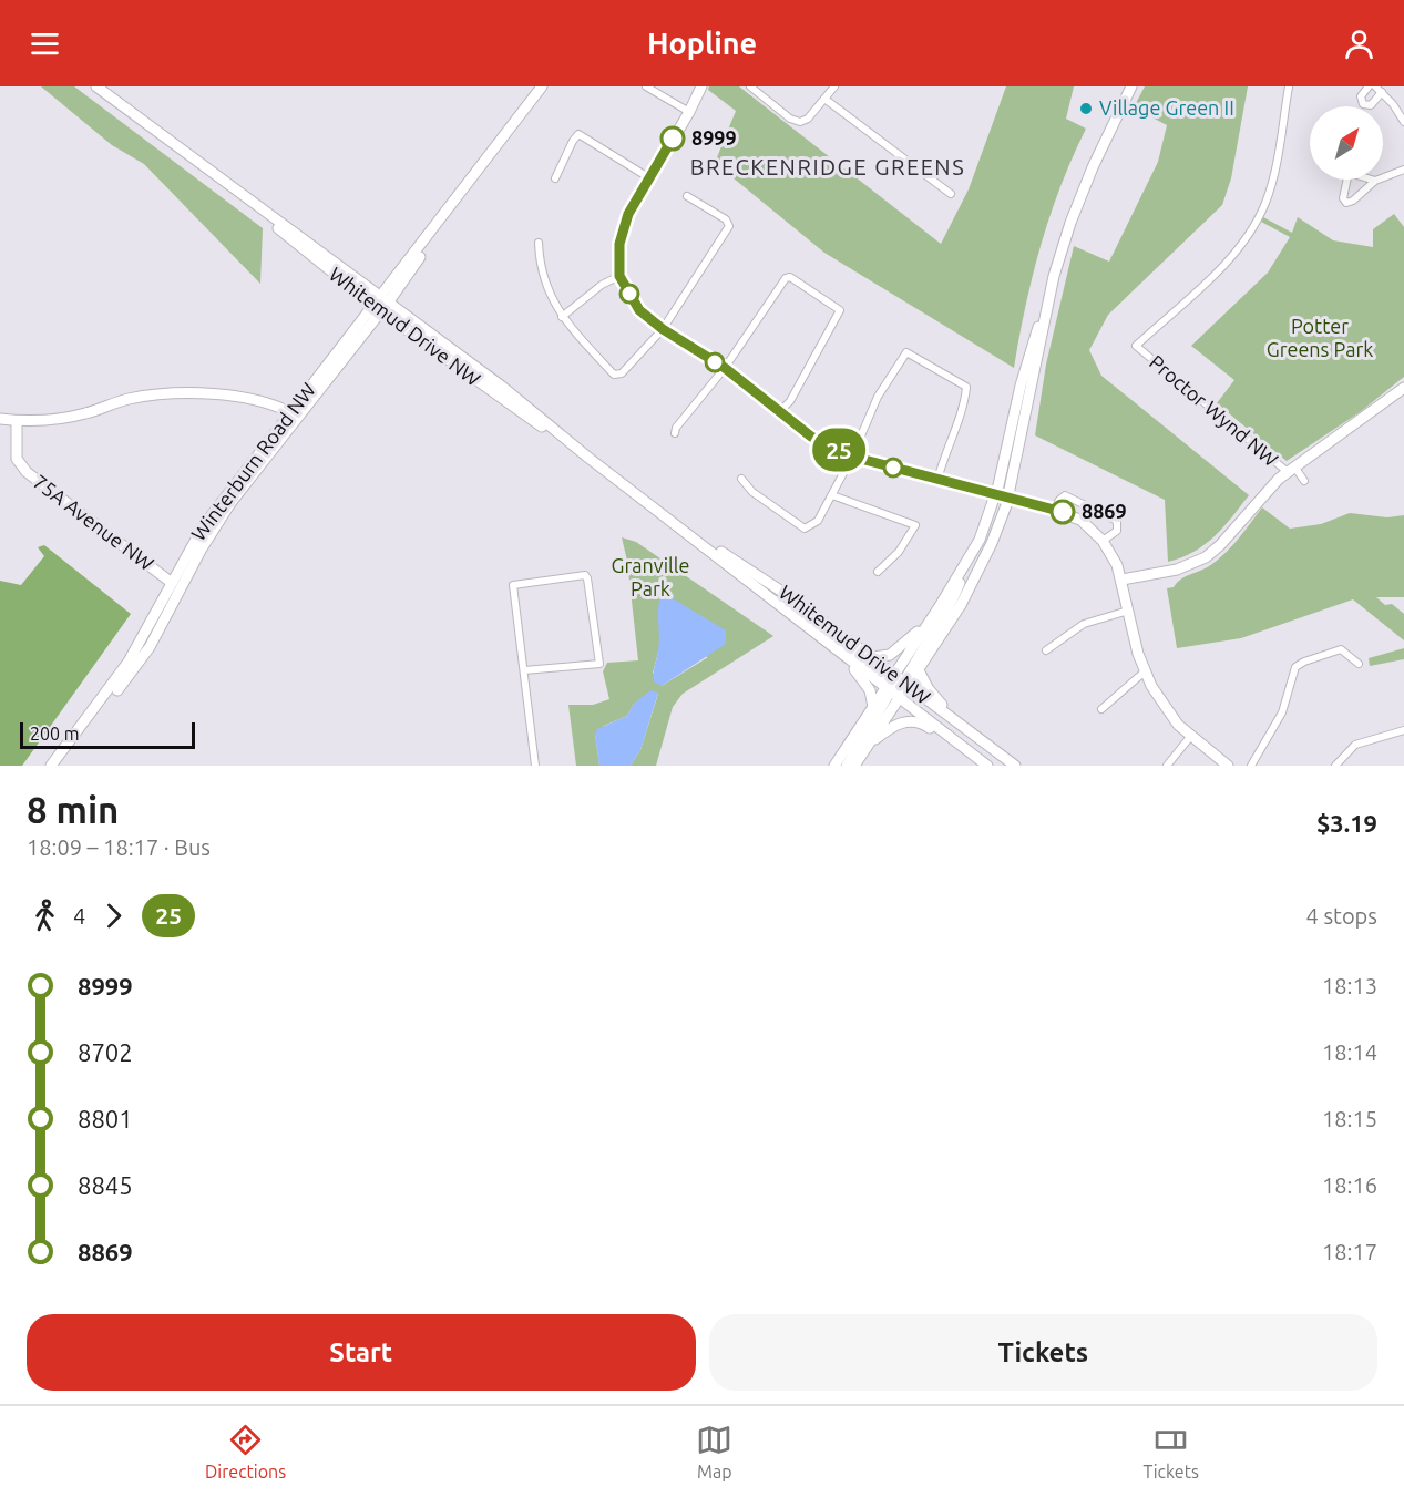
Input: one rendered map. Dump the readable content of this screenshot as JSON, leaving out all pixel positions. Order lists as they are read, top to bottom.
{
  "streets": {
    "main road": ["Whitemud Drive NW", "Winterburn Road NW", "75A Avenue NW"],
    "street": ["Proctor Wynd NW"]
  },
  "crossings": [
    ["Whitemud Drive NW", "Winterburn Road NW"],
    ["Winterburn Road NW", "75A Avenue NW"]
  ],
  "districts": ["BRECKENRIDGE GREENS"],
  "parks": ["Potter Greens Park", "Granville Park"],
  "places": ["Village Green II", "8999", "8869"],
  "lines": ["bus line 25"],
  "scale_bar": "200 m",
  "north": "top right",
  "page": {
    "header": "Hopline",
    "on_map": "25",
    "scale": "200 m",
    "heading": ["8 min", "18:09 – 18:17 · Bus", "$3.19"],
    "legs": ["4", "25", "4 stops"],
    "list": [
      {
        "name": "8999",
        "value": "18:13"
      },
      {
        "name": "8702",
        "value": "18:14"
      },
      {
        "name": "8801",
        "value": "18:15"
      },
      {
        "name": "8845",
        "value": "18:16"
      },
      {
        "name": "8869",
        "value": "18:17"
      }
    ],
    "buttons": ["Start", "Tickets"],
    "tabs": ["Directions", "Map", "Tickets"]
  }
}
